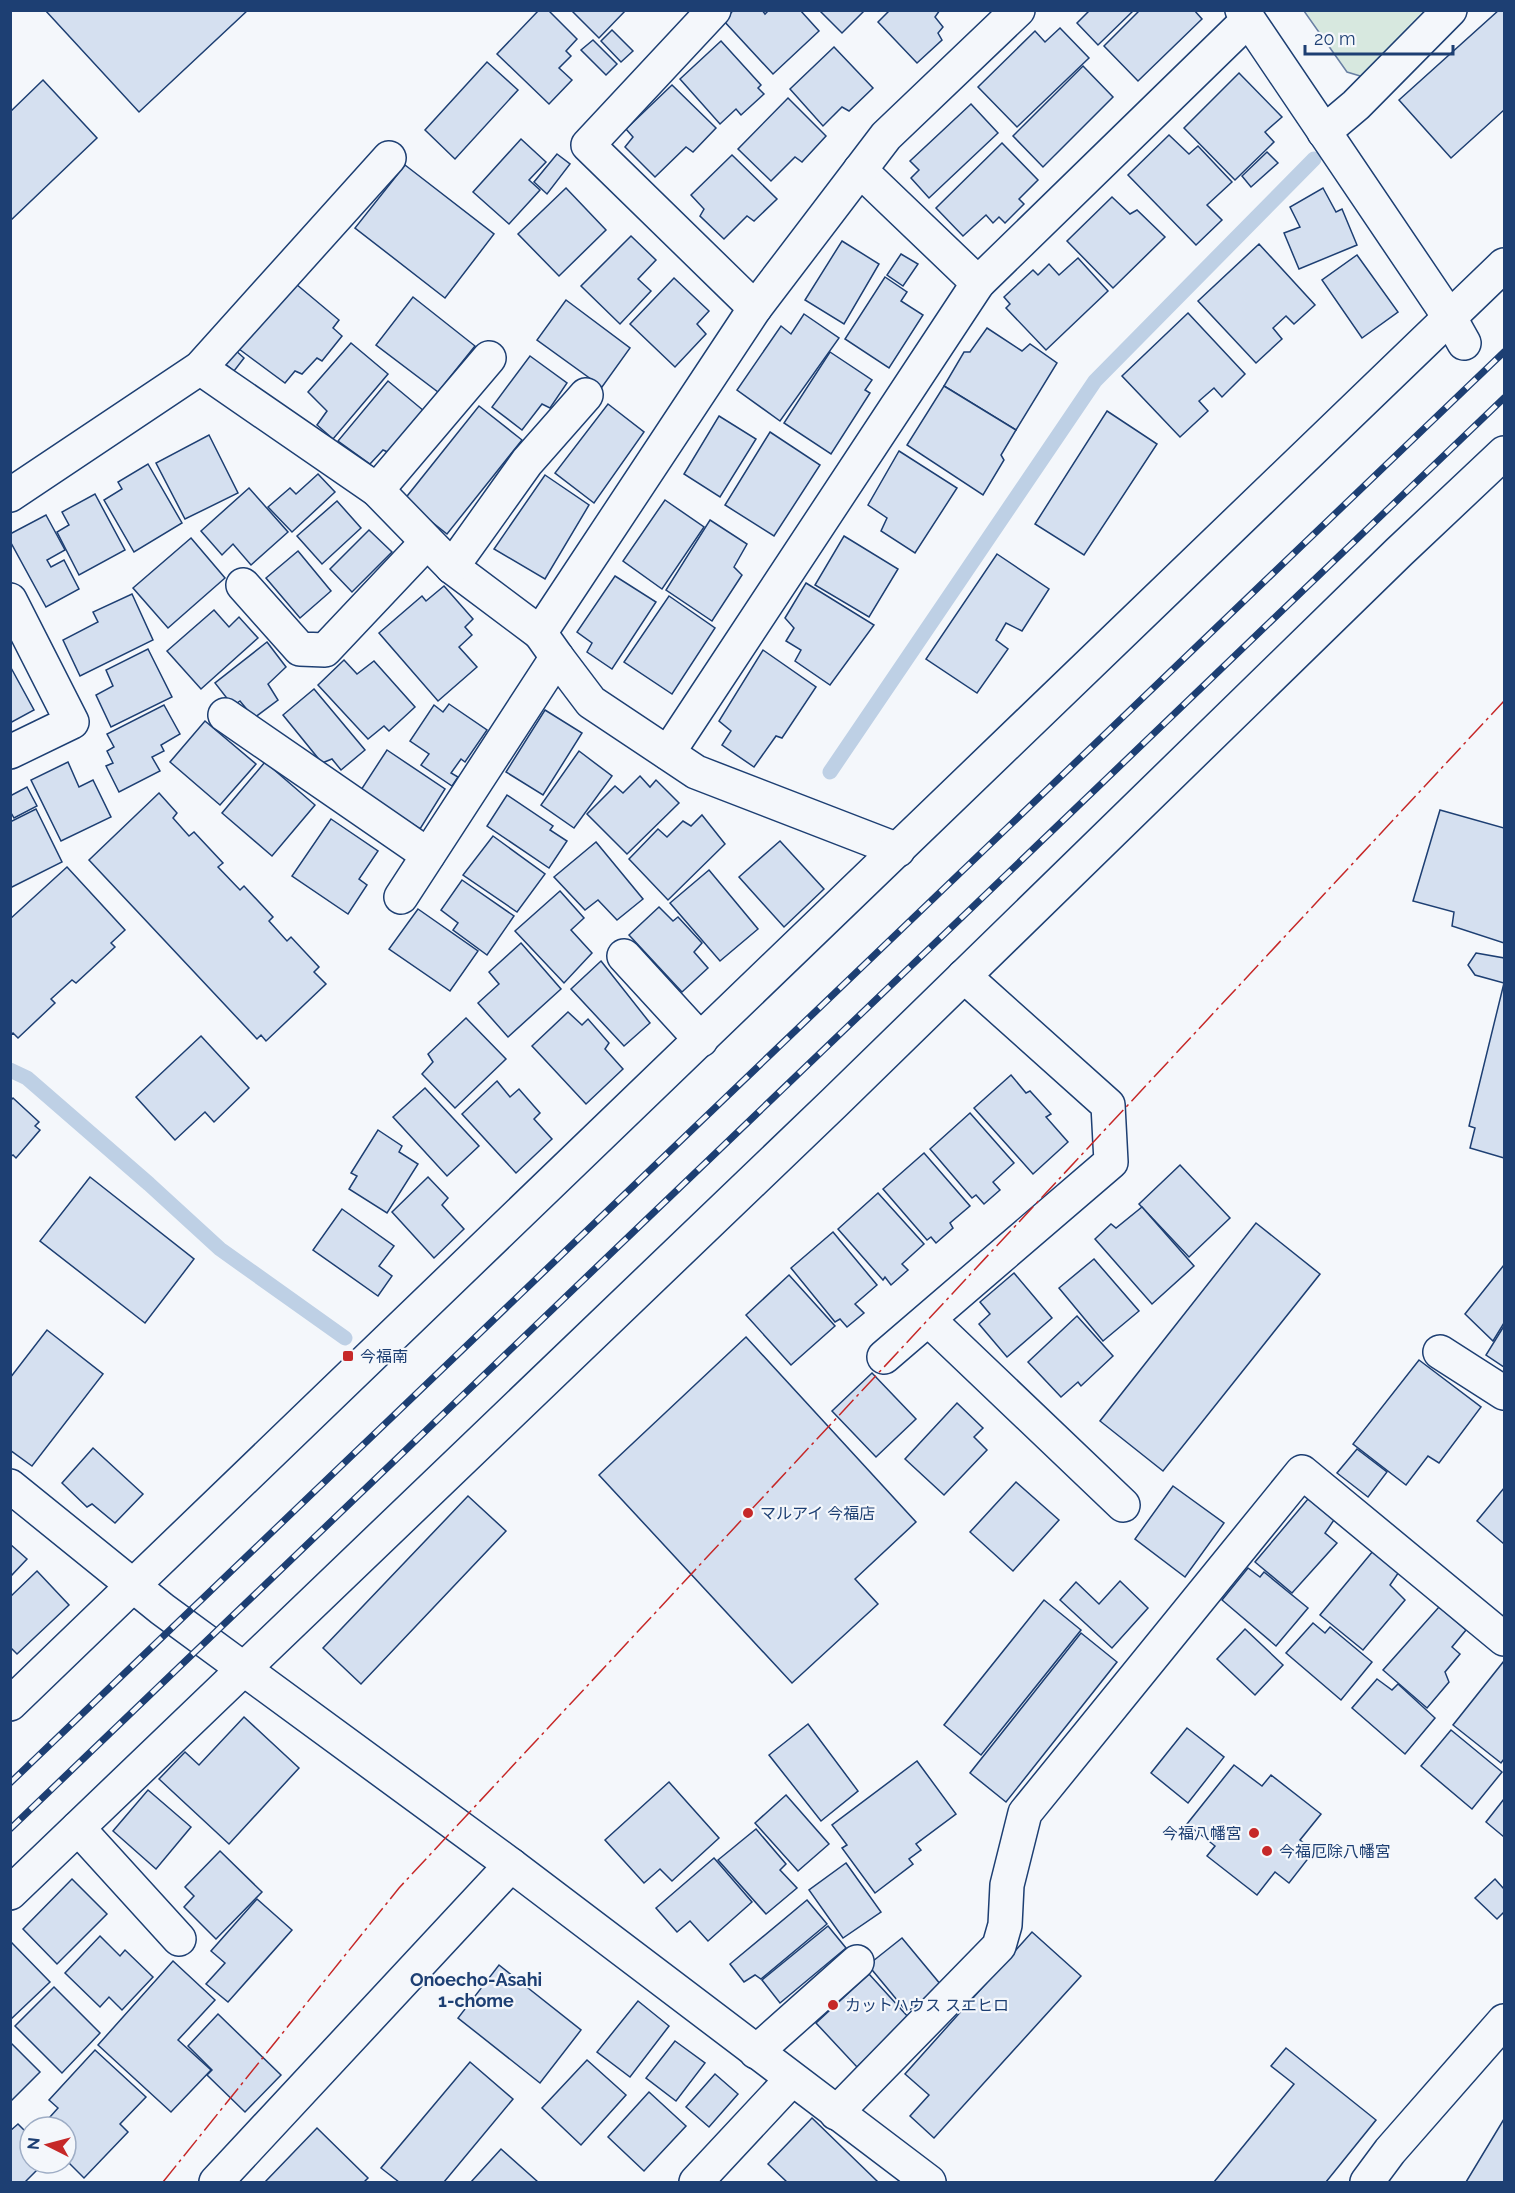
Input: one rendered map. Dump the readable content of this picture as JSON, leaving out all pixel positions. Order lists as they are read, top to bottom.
{
  "districts": ["Onoecho-Asahi 1-chome"],
  "places": {
    "transit": ["今福南"],
    "other": [
      "マルアイ 今福店",
      "今福八幡宮",
      "今福厄除八幡宮",
      "カットハウス スエヒロ"
    ]
  },
  "scale_bar": "20 m",
  "north": "left"
}
